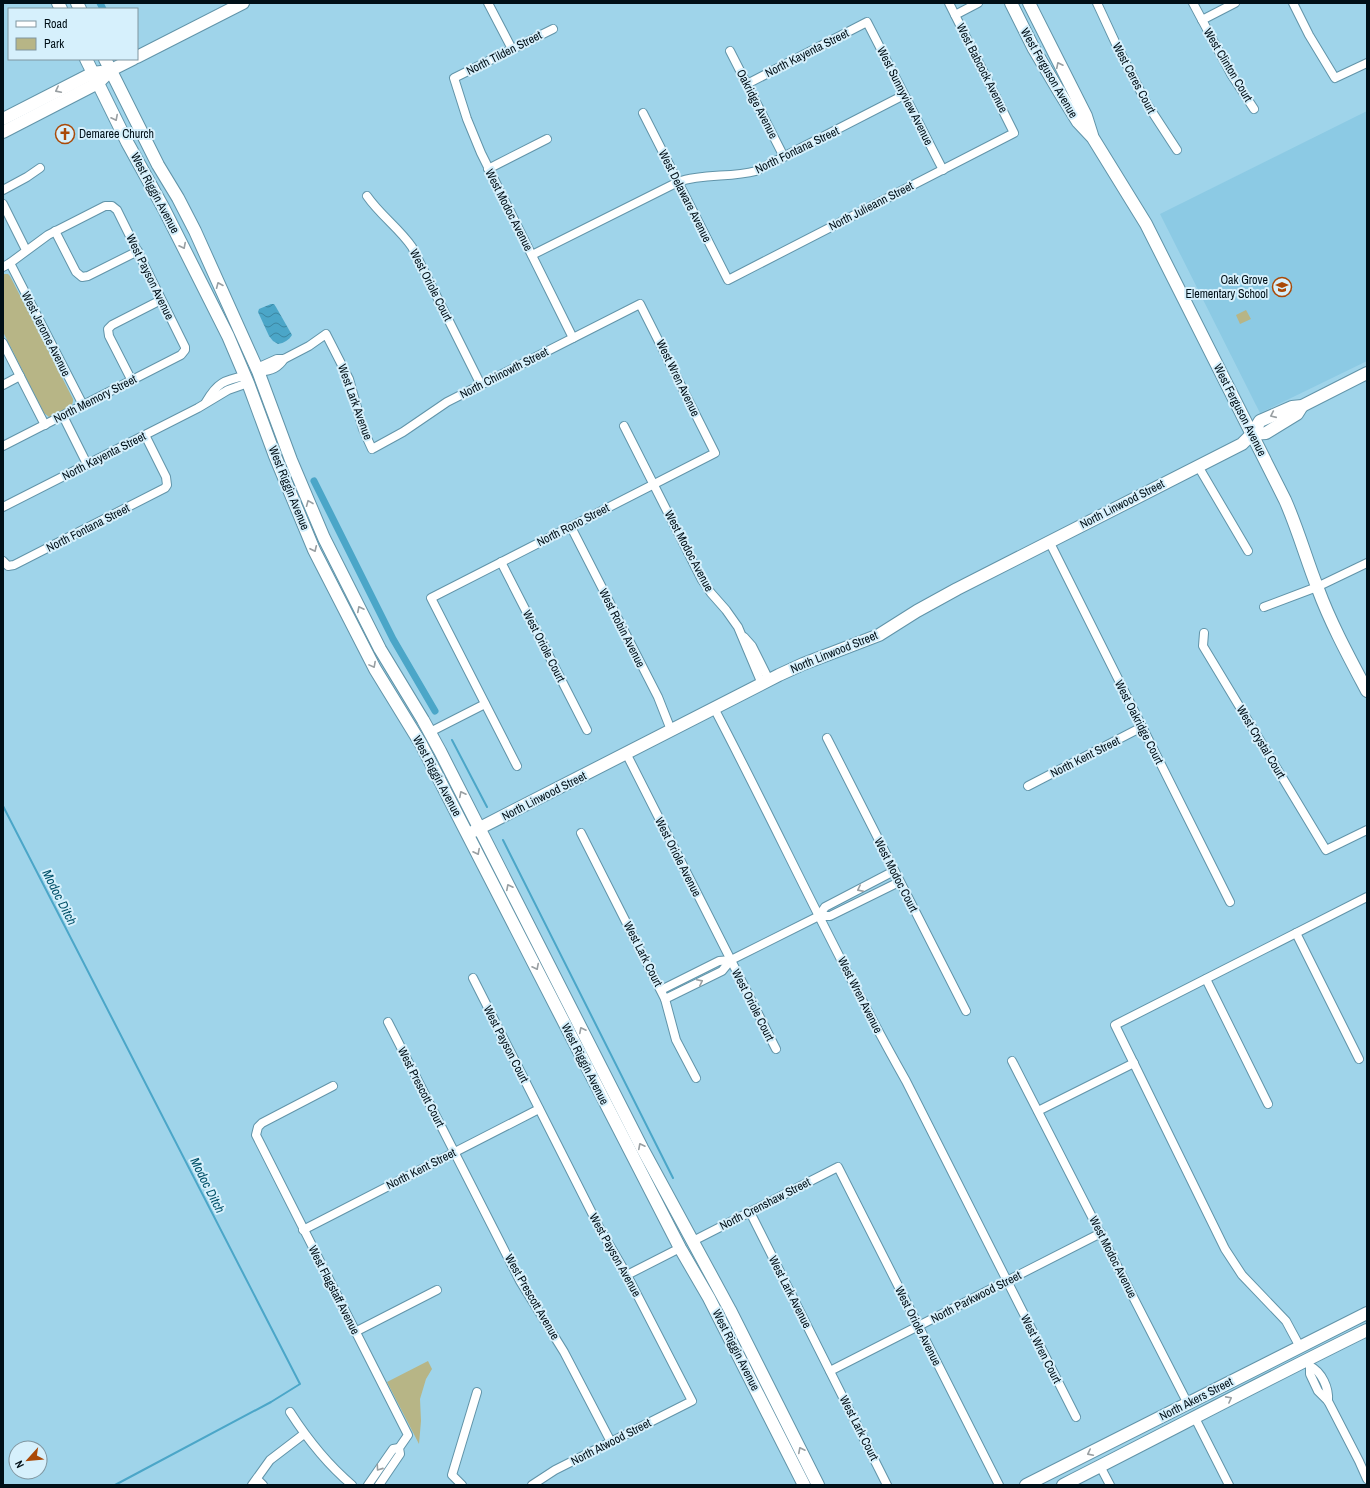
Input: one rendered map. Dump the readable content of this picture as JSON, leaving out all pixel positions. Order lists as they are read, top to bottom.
{
  "streets": {
    "main road": [
      "West Ferguson Avenue",
      "West Riggin Avenue",
      "North Linwood Street",
      "North Akers Street"
    ],
    "street": [
      "North Tilden Street",
      "North Kayenta Street",
      "West Clinton Court",
      "West Babcock Avenue",
      "West Ceres Court",
      "West Sunnyview Avenue",
      "Oakridge Avenue",
      "North Fontana Street",
      "West Delaware Avenue",
      "North Julieann Street",
      "West Modoc Avenue",
      "West Payson Avenue",
      "West Oriole Court",
      "West Jerome Avenue",
      "North Chinowth Street",
      "West Wren Avenue",
      "North Memory Street",
      "West Lark Avenue",
      "North Rono Street",
      "West Robin Avenue",
      "West Oakridge Court",
      "West Crystal Court",
      "North Kent Street",
      "West Oriole Avenue",
      "West Modoc Court",
      "West Lark Court",
      "West Payson Court",
      "West Prescott Court",
      "North Crenshaw Street",
      "West Flagstaff Avenue",
      "West Prescott Avenue",
      "North Parkwood Street",
      "West Wren Court",
      "North Atwood Street"
    ]
  },
  "crossings": [
    ["North Tilden Street", "West Modoc Avenue"],
    ["North Kayenta Street", "West Sunnyview Avenue"],
    ["North Kayenta Street", "Oakridge Avenue"],
    ["North Kayenta Street", "North Fontana Street"],
    ["North Kayenta Street", "West Riggin Avenue"],
    ["West Babcock Avenue", "North Julieann Street"],
    ["West Ferguson Avenue", "North Linwood Street"],
    ["West Sunnyview Avenue", "North Fontana Street"],
    ["West Sunnyview Avenue", "North Julieann Street"],
    ["Oakridge Avenue", "North Fontana Street"],
    ["North Fontana Street", "West Delaware Avenue"],
    ["North Fontana Street", "West Modoc Avenue"],
    ["West Riggin Avenue", "West Lark Avenue"],
    ["West Riggin Avenue", "North Linwood Street"],
    ["West Riggin Avenue", "North Crenshaw Street"],
    ["West Delaware Avenue", "North Julieann Street"],
    ["West Modoc Avenue", "North Chinowth Street"],
    ["West Modoc Avenue", "North Linwood Street"],
    ["West Modoc Avenue", "North Rono Street"],
    ["West Modoc Avenue", "North Parkwood Street"],
    ["West Modoc Avenue", "North Akers Street"],
    ["West Payson Avenue", "North Memory Street"],
    ["West Payson Avenue", "North Kent Street"],
    ["West Payson Avenue", "West Payson Court"],
    ["West Payson Avenue", "North Atwood Street"],
    ["West Oriole Court", "North Chinowth Street"],
    ["West Oriole Court", "North Rono Street"],
    ["West Oriole Court", "West Oriole Avenue"],
    ["West Jerome Avenue", "North Memory Street"],
    ["North Chinowth Street", "West Wren Avenue"],
    ["North Chinowth Street", "West Lark Avenue"],
    ["West Wren Avenue", "North Linwood Street"],
    ["West Wren Avenue", "North Rono Street"],
    ["West Wren Avenue", "North Parkwood Street"],
    ["West Wren Avenue", "West Wren Court"],
    ["West Lark Avenue", "West Lark Court"],
    ["West Lark Avenue", "North Crenshaw Street"],
    ["West Lark Avenue", "North Parkwood Street"],
    ["North Linwood Street", "West Robin Avenue"],
    ["North Linwood Street", "West Oakridge Court"],
    ["North Linwood Street", "West Oriole Avenue"],
    ["North Rono Street", "West Robin Avenue"],
    ["West Oakridge Court", "North Kent Street"],
    ["North Kent Street", "West Payson Court"],
    ["North Kent Street", "West Prescott Court"],
    ["North Kent Street", "West Flagstaff Avenue"],
    ["North Kent Street", "West Prescott Avenue"],
    ["West Oriole Avenue", "North Crenshaw Street"],
    ["West Oriole Avenue", "North Parkwood Street"],
    ["West Lark Court", "North Parkwood Street"],
    ["West Prescott Court", "West Prescott Avenue"],
    ["West Prescott Avenue", "North Atwood Street"],
    ["North Parkwood Street", "West Wren Court"]
  ],
  "water": ["Modoc Ditch"],
  "places": {
    "church": ["Demaree Church"],
    "school or university": ["Oak Grove Elementary School"]
  },
  "legend": ["Road", "Park"],
  "north": "bottom left"
}
